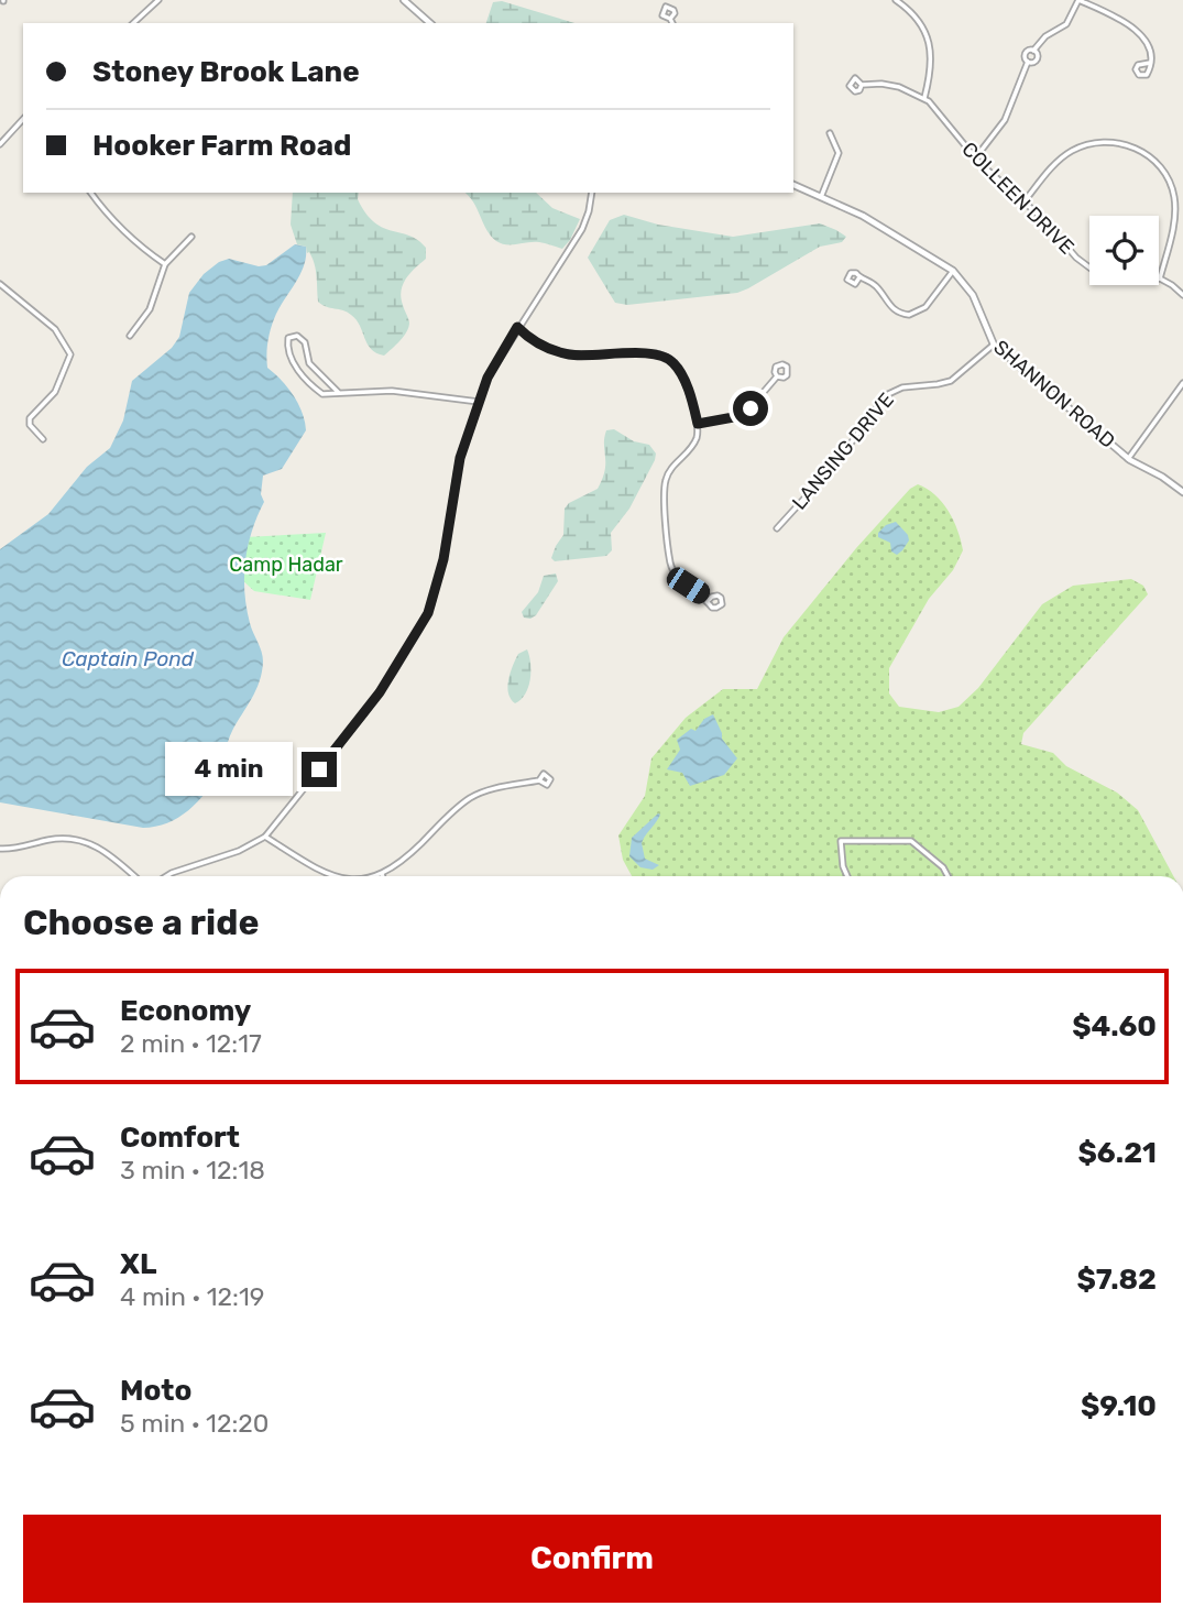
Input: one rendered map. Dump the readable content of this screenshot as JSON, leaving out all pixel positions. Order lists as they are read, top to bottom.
{
  "streets": {
    "street": ["COLLEEN DRIVE", "SHANNON ROAD", "LANSING DRIVE"]
  },
  "crossings": [
    ["SHANNON ROAD", "LANSING DRIVE"]
  ],
  "water": ["Captain Pond"],
  "parks": ["Camp Hadar"],
  "page": {
    "banner": ["Stoney Brook Lane", "Hooker Farm Road"],
    "bubble": "4 min",
    "heading": "Choose a ride",
    "list": [
      {
        "name": "Economy",
        "note": "2 min · 12:17",
        "value": "$4.60"
      },
      {
        "name": "Comfort",
        "note": "3 min · 12:18",
        "value": "$6.21"
      },
      {
        "name": "XL",
        "note": "4 min · 12:19",
        "value": "$7.82"
      },
      {
        "name": "Moto",
        "note": "5 min · 12:20",
        "value": "$9.10"
      }
    ],
    "buttons": "Confirm"
  }
}
